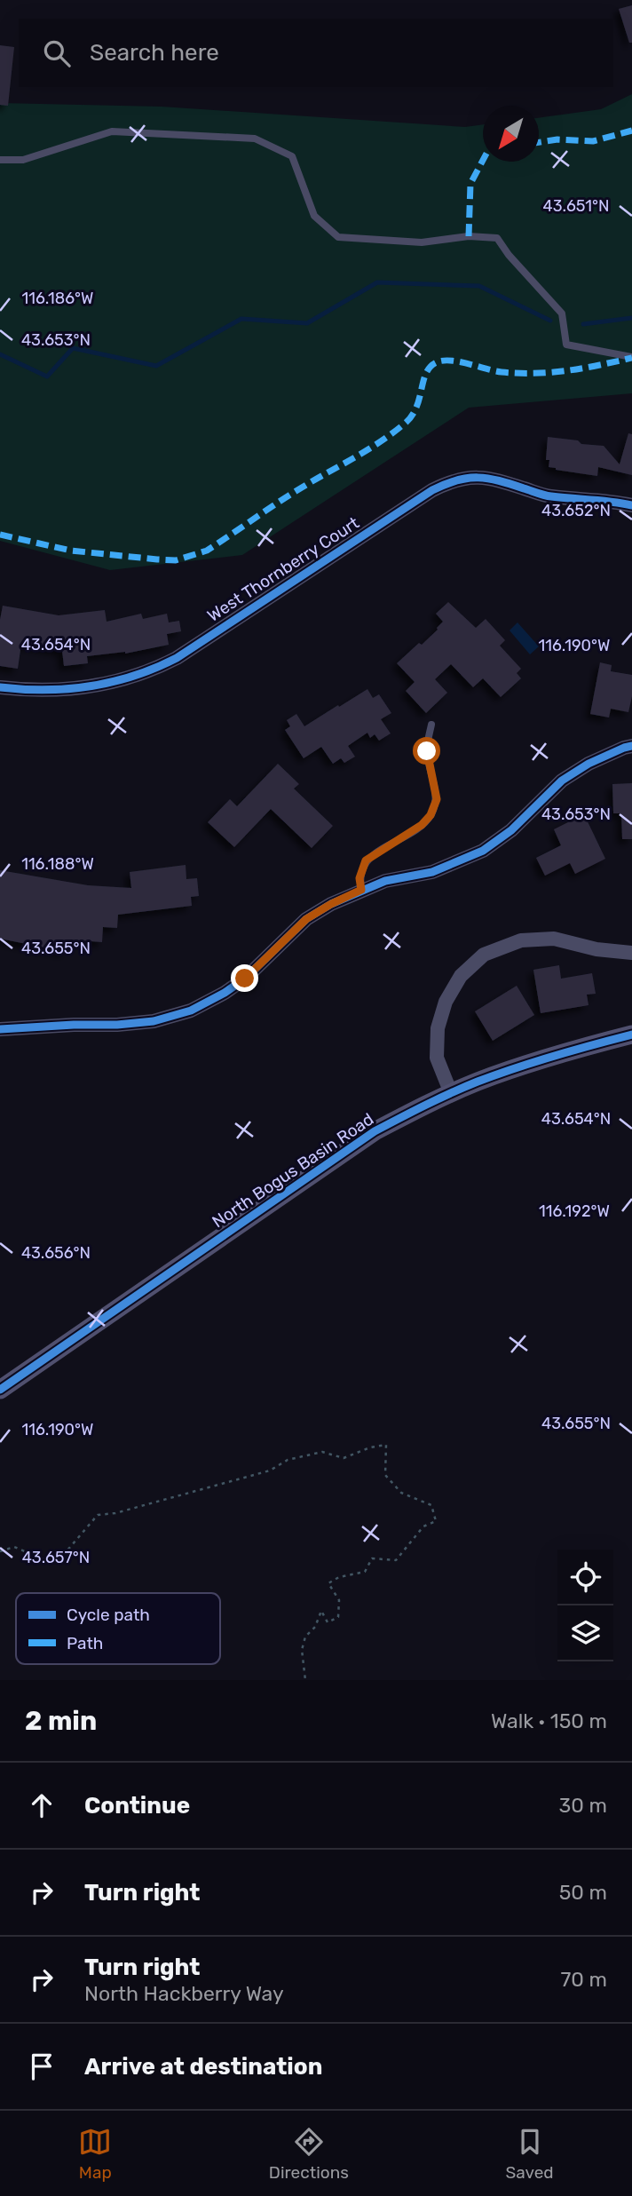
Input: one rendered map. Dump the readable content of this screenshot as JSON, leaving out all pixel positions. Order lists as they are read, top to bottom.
{
  "streets": {
    "street": ["West Thornberry Court", "North Bogus Basin Road"]
  },
  "legend": ["Cycle path", "Path"],
  "north": "bottom left",
  "page": {
    "search": "Search here",
    "heading": ["2 min", "Walk · 150 m"],
    "list": [
      ["Continue", "30 m"],
      ["Turn right", "50 m"],
      ["Turn right", "North Hackberry Way", "70 m"],
      "Arrive at destination"
    ],
    "nav": ["Map", "Directions", "Saved"]
  },
  "coordinates": [
    "43.651°N",
    "116.186°W",
    "43.653°N",
    "43.652°N",
    "43.654°N",
    "116.190°W",
    "116.188°W",
    "43.655°N",
    "116.192°W",
    "43.656°N",
    "43.657°N"
  ]
}
